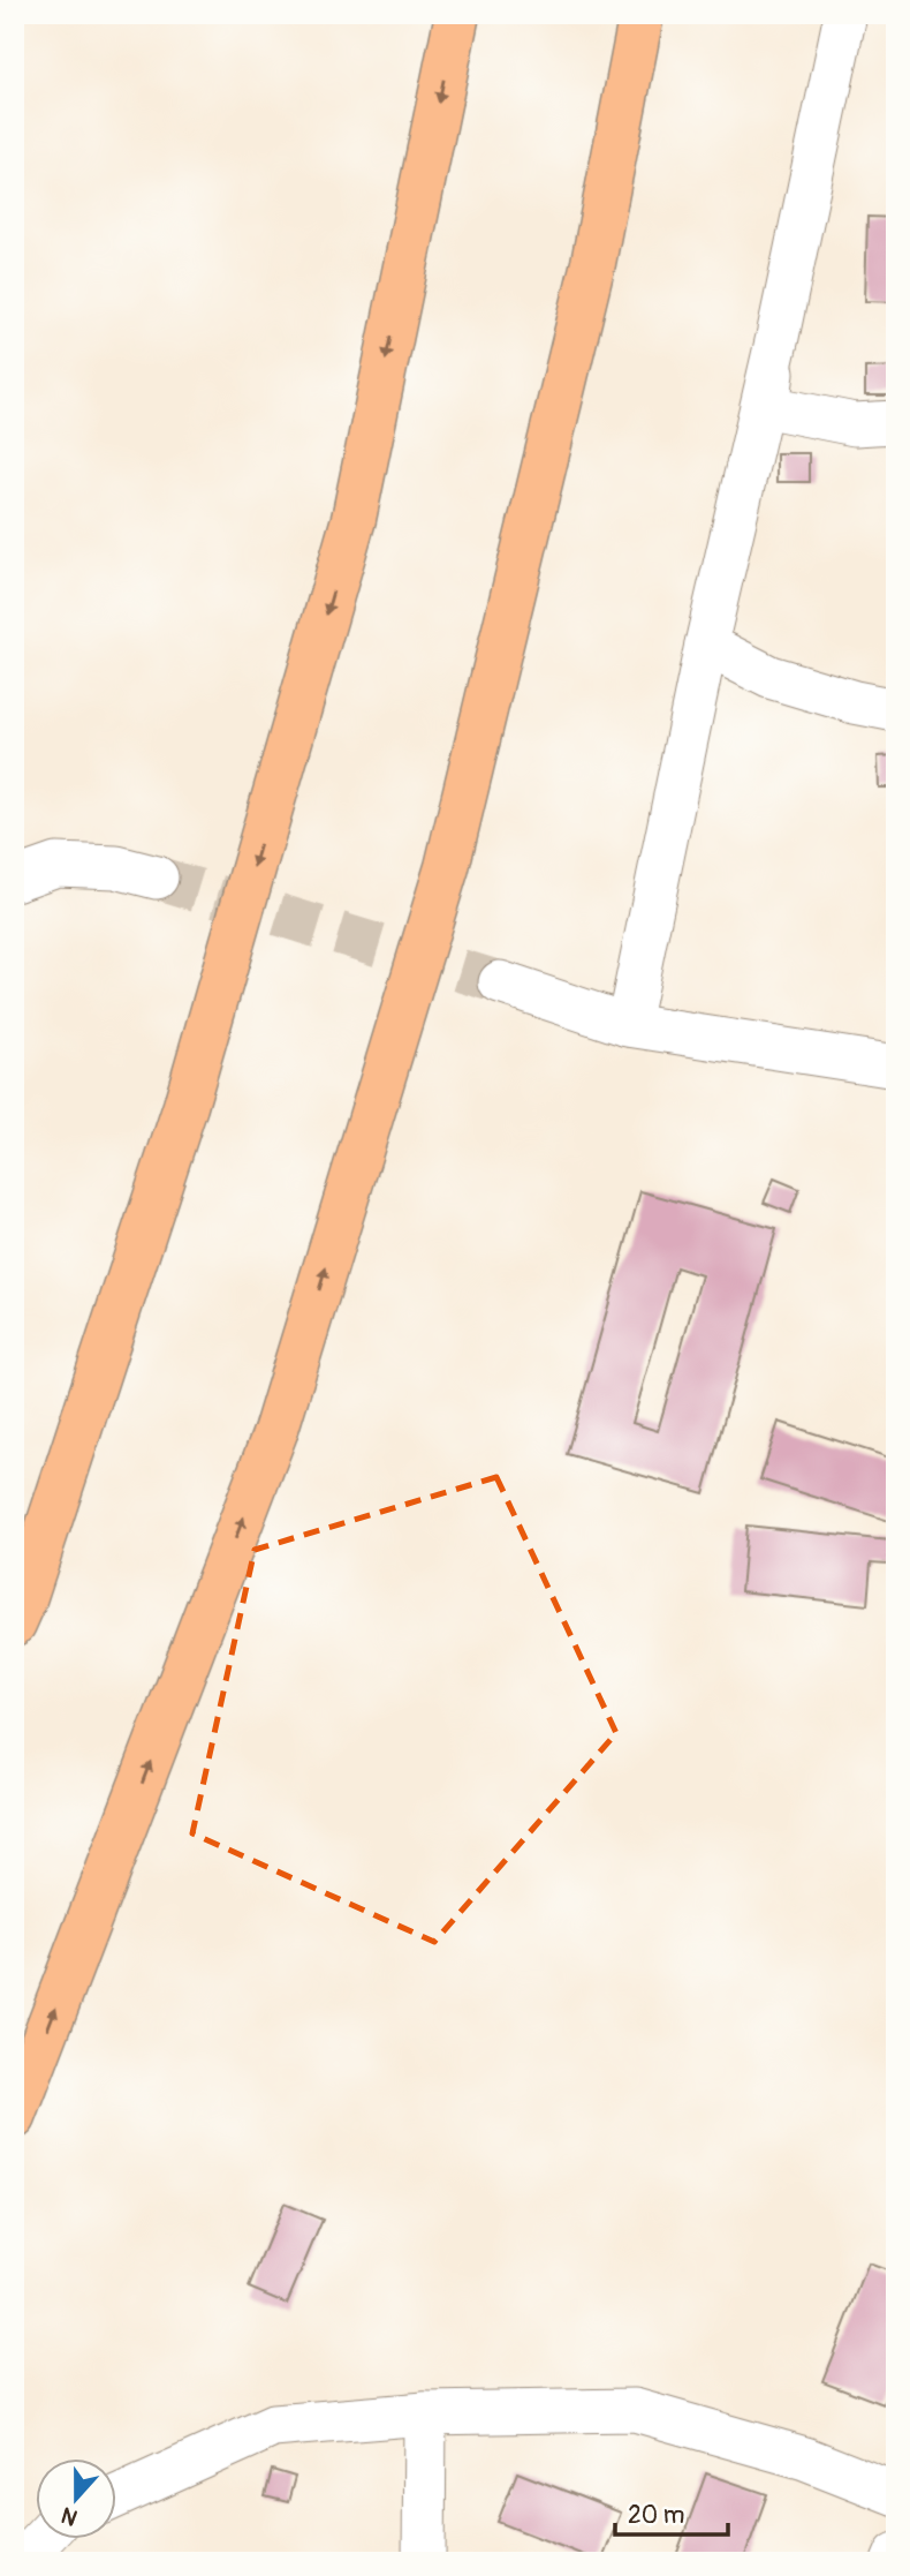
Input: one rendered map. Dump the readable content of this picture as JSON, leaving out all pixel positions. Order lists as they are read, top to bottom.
{
  "scale_bar": "20 m",
  "north": "bottom"
}
